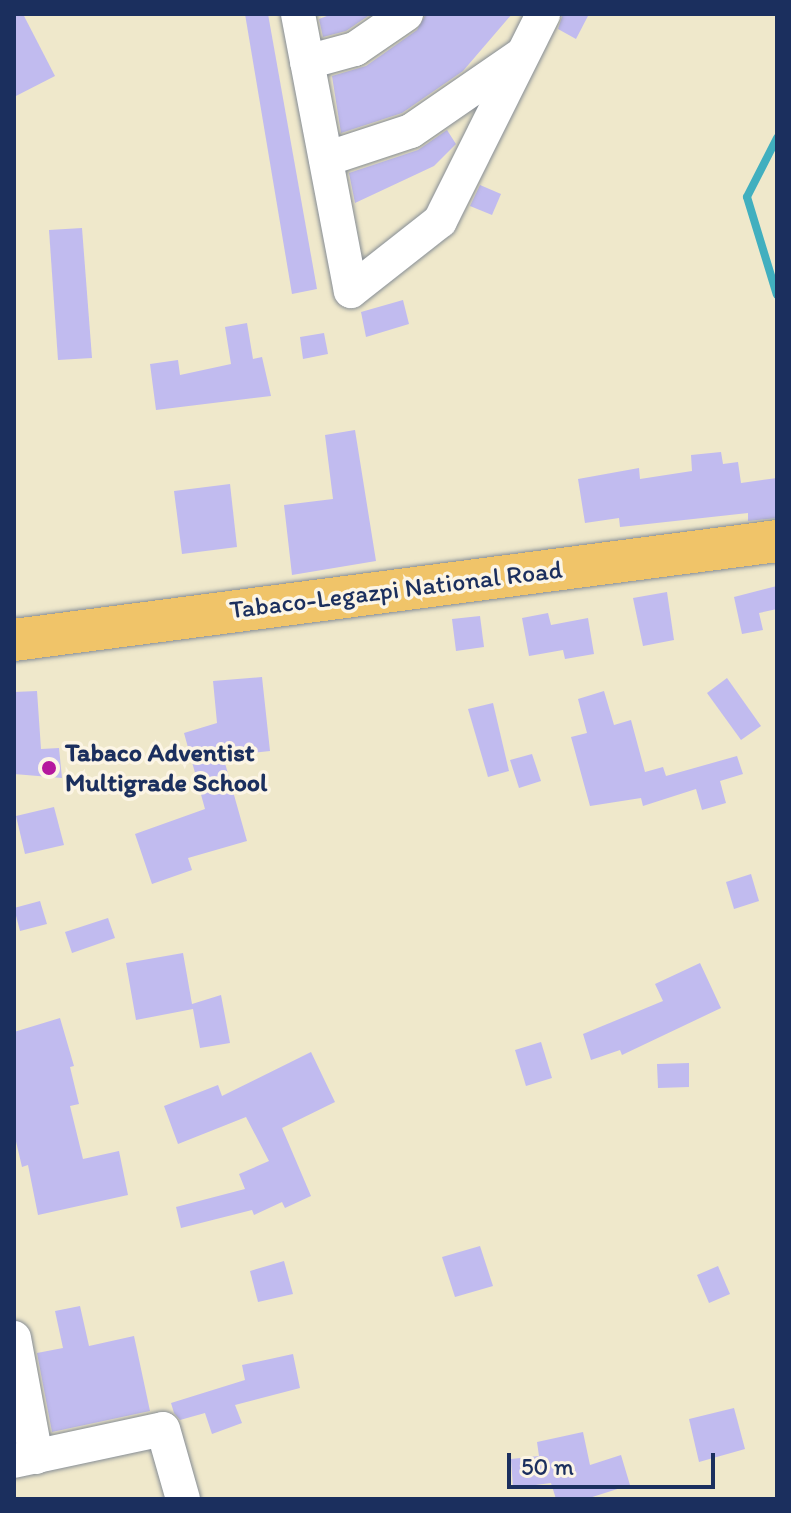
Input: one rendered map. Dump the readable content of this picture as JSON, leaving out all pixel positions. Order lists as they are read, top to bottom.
{
  "streets": {
    "main road": ["Tabaco-Legazpi National Road"]
  },
  "places": ["Tabaco Adventist Multigrade School"],
  "scale_bar": "50 m"
}
